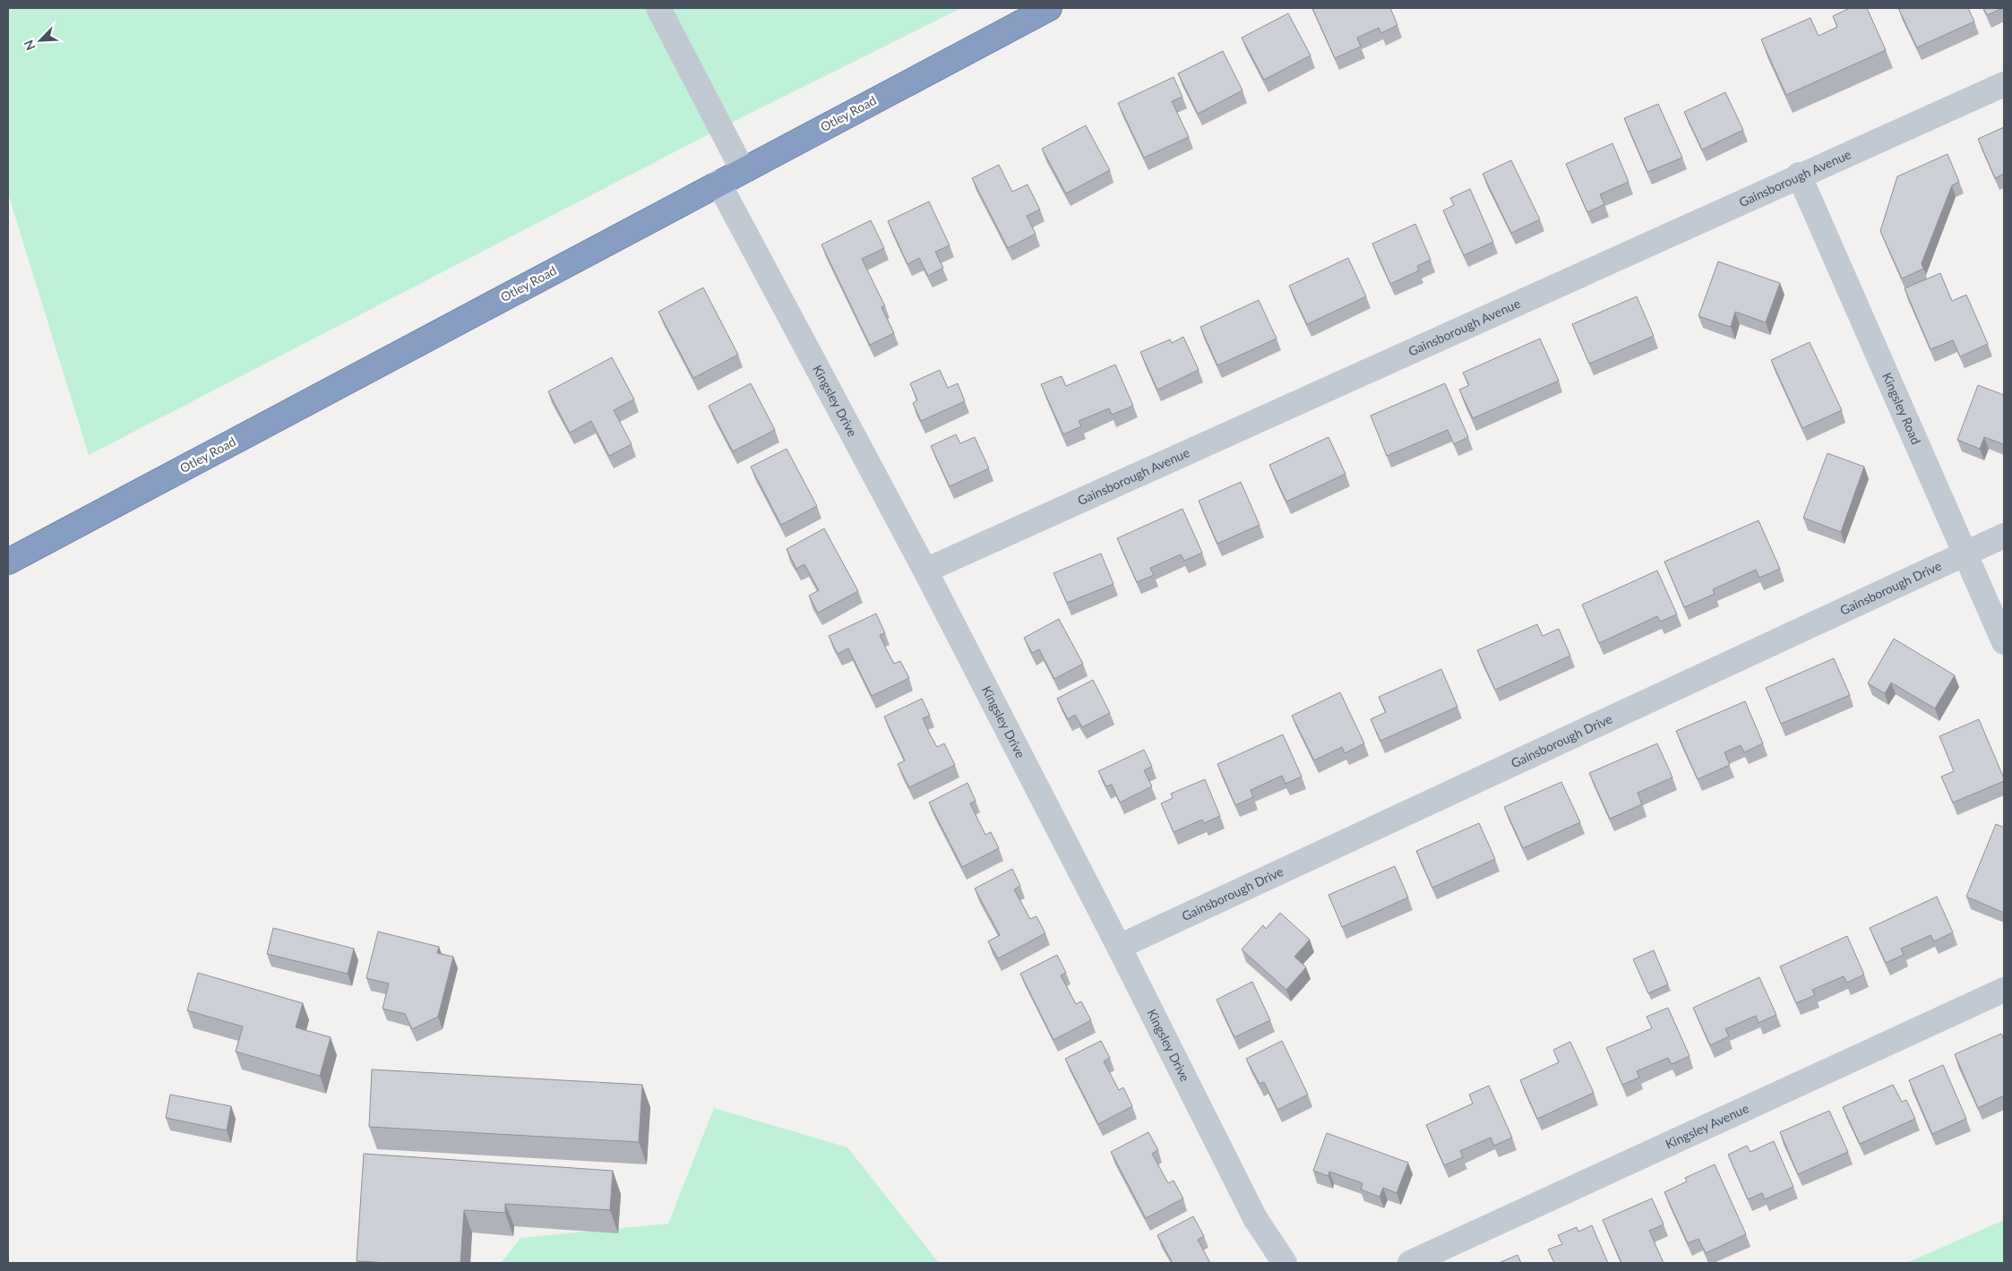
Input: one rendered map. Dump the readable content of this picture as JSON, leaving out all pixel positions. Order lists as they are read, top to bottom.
{
  "streets": {
    "highway": ["Otley Road"],
    "street": [
      "Gainsborough Avenue",
      "Kingsley Drive",
      "Kingsley Road",
      "Gainsborough Drive",
      "Kingsley Avenue"
    ]
  },
  "crossings": [
    ["Otley Road", "Kingsley Drive"],
    ["Gainsborough Avenue", "Kingsley Drive"],
    ["Gainsborough Avenue", "Kingsley Road"],
    ["Kingsley Drive", "Gainsborough Drive"],
    ["Kingsley Road", "Gainsborough Drive"]
  ],
  "north": "bottom left"
}
